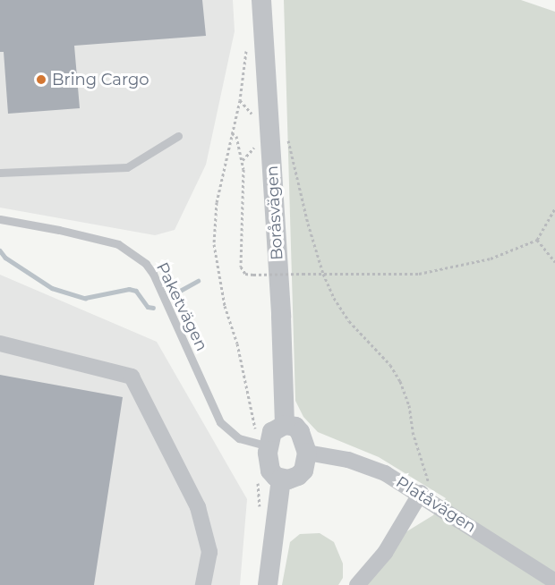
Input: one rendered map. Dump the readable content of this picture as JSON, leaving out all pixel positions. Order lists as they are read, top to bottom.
{
  "streets": {
    "street": ["Boråsvägen", "Platåvägen"],
    "lane": ["Paketvägen"]
  },
  "crossings": [
    ["Boråsvägen", "Paketvägen"],
    ["Boråsvägen", "Platåvägen"],
    ["Paketvägen", "Platåvägen"]
  ],
  "places": ["Bring Cargo"]
}
